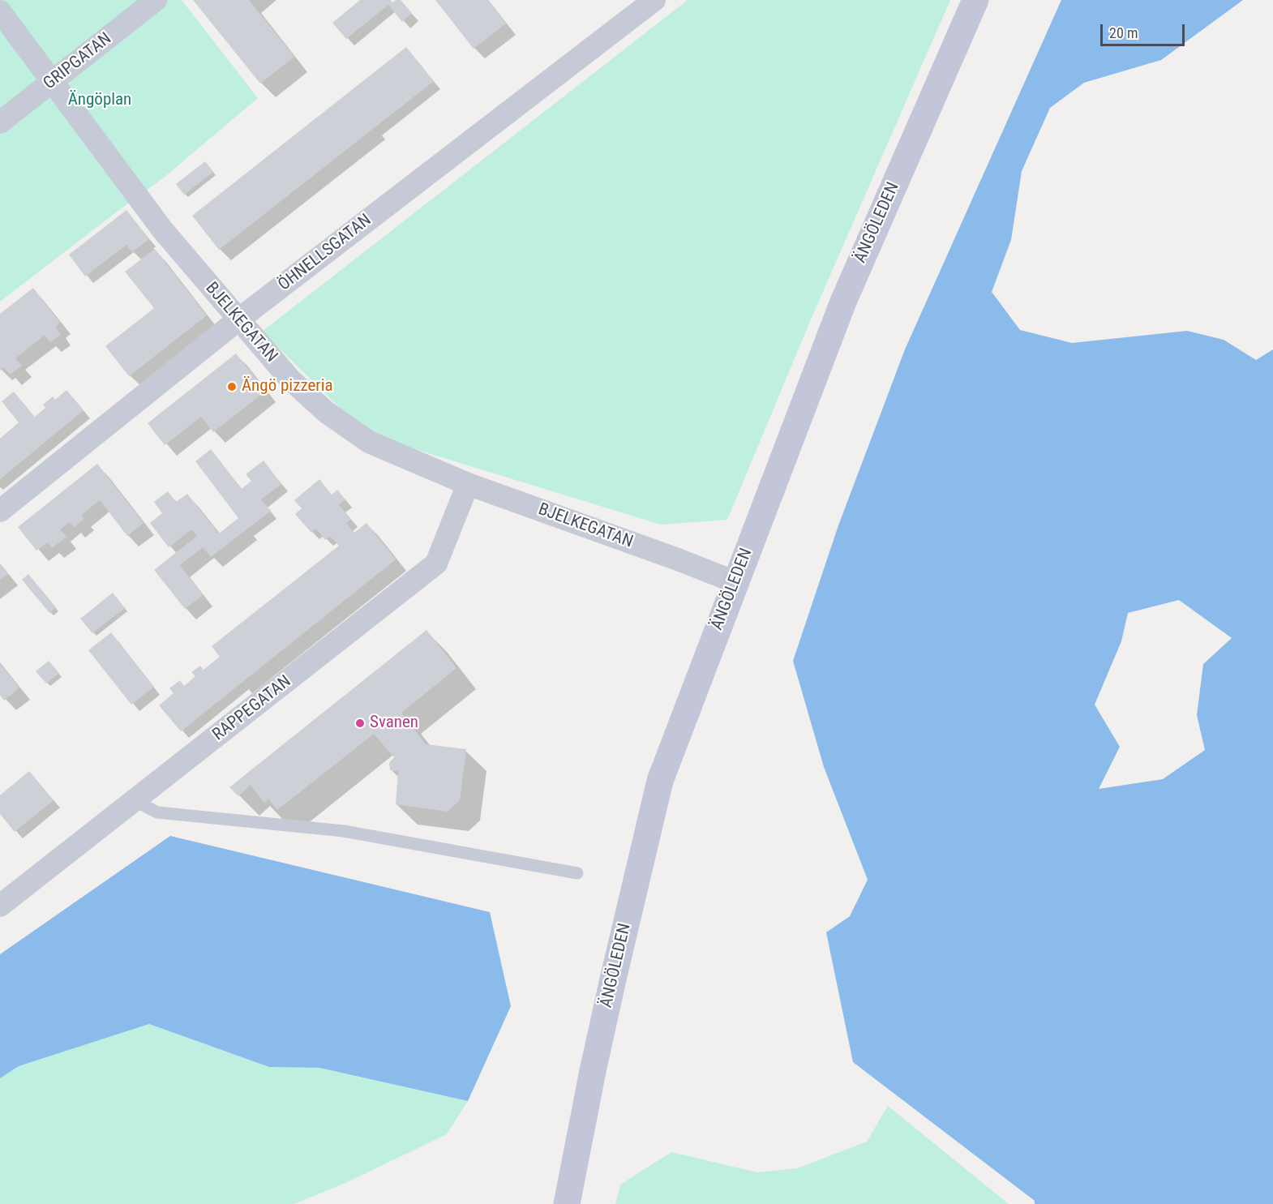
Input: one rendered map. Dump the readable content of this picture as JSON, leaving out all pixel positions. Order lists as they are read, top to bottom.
{
  "streets": {
    "main road": ["ÄNGÖLEDEN"],
    "street": [
      "GRIPGATAN",
      "ÖHNELLSGATAN",
      "BJELKEGATAN",
      "RAPPEGATAN"
    ]
  },
  "crossings": [
    ["GRIPGATAN", "BJELKEGATAN"],
    ["ÄNGÖLEDEN", "BJELKEGATAN"],
    ["ÖHNELLSGATAN", "BJELKEGATAN"],
    ["BJELKEGATAN", "RAPPEGATAN"]
  ],
  "parks": ["Ängöplan"],
  "places": ["Ängö pizzeria", "Svanen"],
  "scale_bar": "20 m"
}
